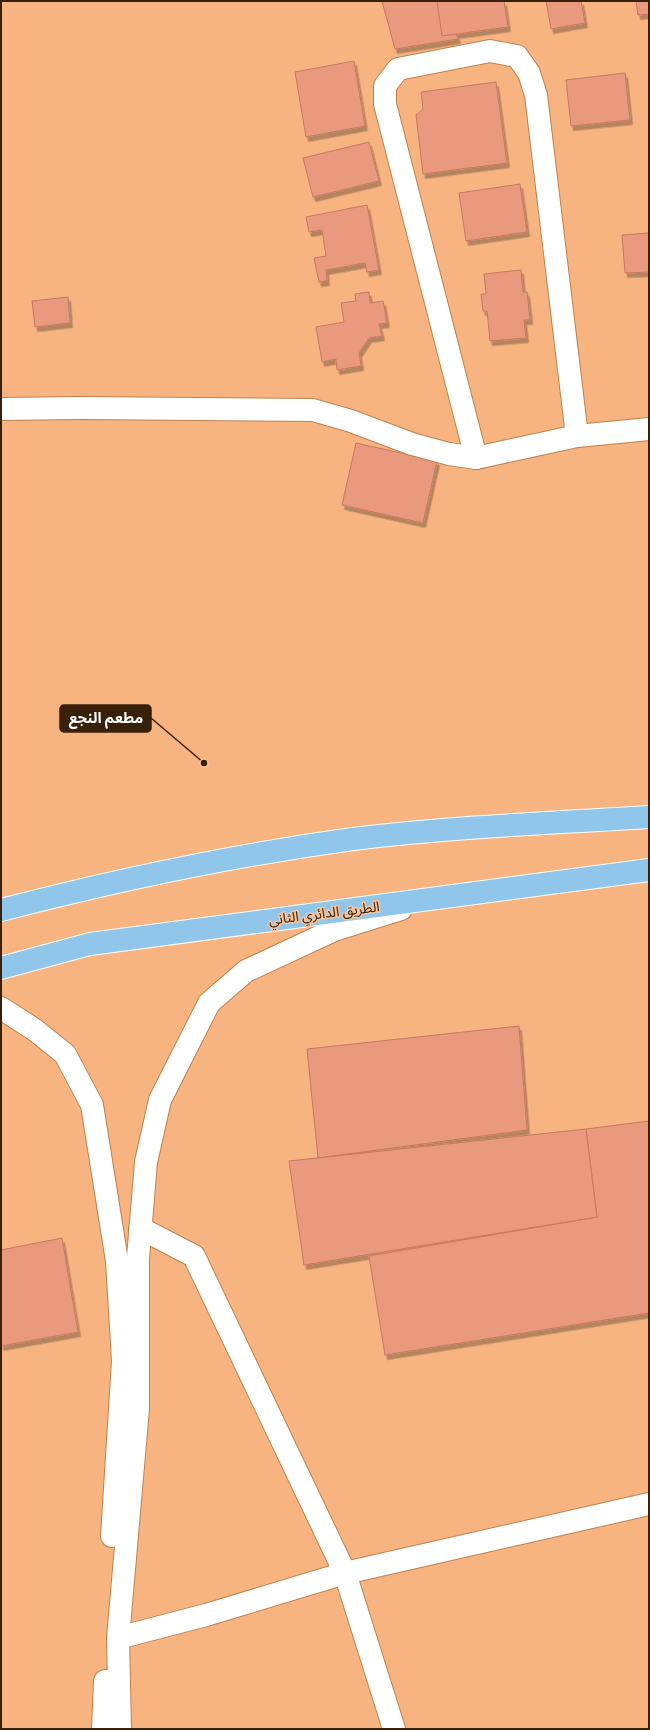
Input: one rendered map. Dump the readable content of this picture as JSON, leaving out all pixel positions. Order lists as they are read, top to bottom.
{
  "streets": {
    "highway": ["الطريق الدائري الثاني"]
  },
  "places": ["مطعم النجع"]
}
